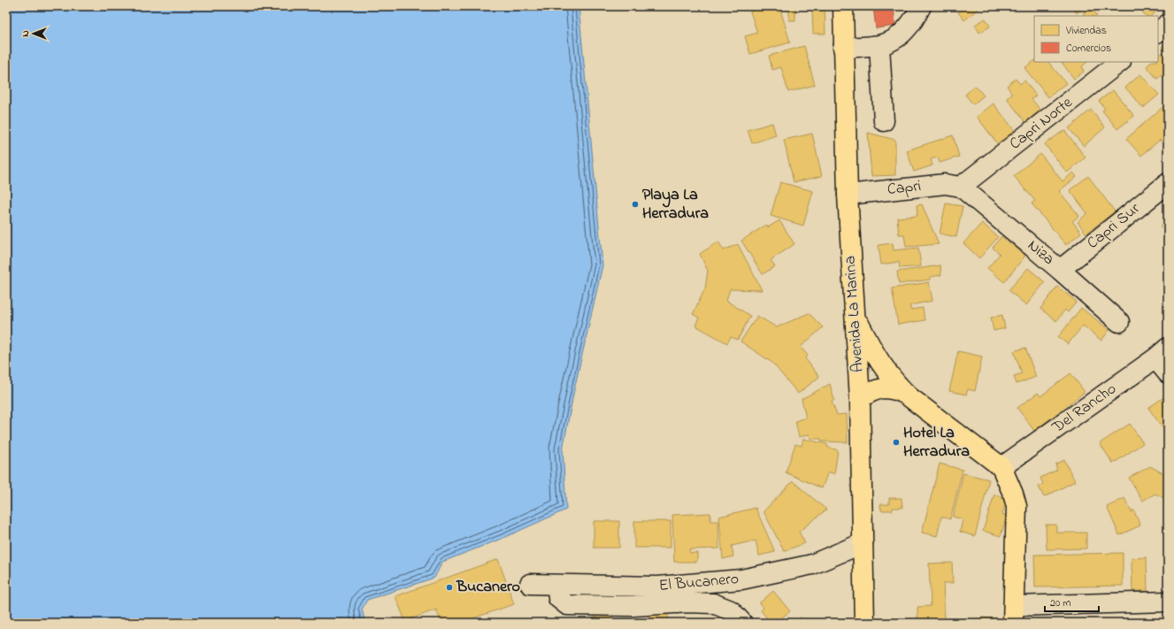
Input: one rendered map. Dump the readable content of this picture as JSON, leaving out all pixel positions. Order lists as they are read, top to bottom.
{
  "streets": {
    "main road": ["Avenida La Marina"],
    "street": [
      "Capri Norte",
      "Capri",
      "Capri Sur",
      "Niza",
      "Del Rancho",
      "El Bucanero"
    ]
  },
  "crossings": [
    ["Capri Norte", "Capri"],
    ["Capri Norte", "Niza"],
    ["Capri", "Niza"],
    ["Capri", "Avenida La Marina"],
    ["Capri Sur", "Niza"],
    ["Avenida La Marina", "El Bucanero"]
  ],
  "places": ["Playa La Herradura", "Hotel La Herradura", "Bucanero"],
  "legend": ["Viviendas", "Comercios"],
  "scale_bar": "20 m",
  "north": "left"
}
